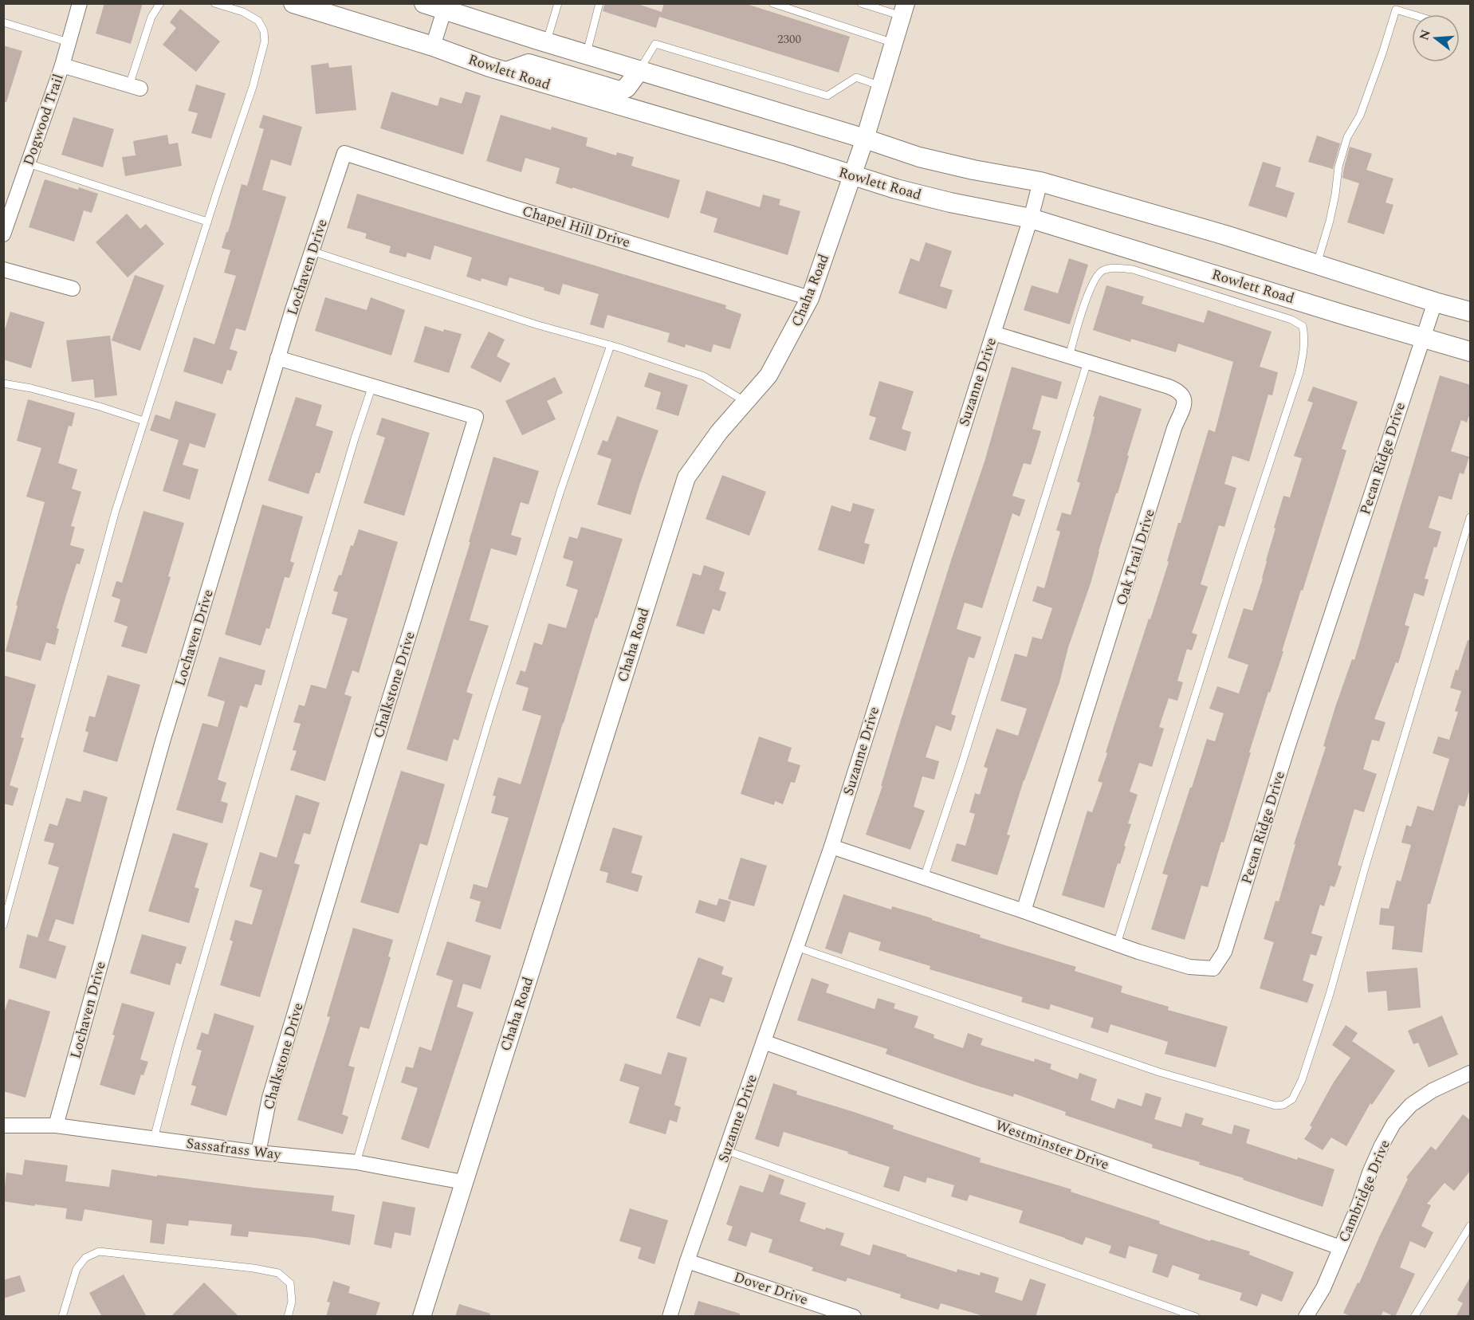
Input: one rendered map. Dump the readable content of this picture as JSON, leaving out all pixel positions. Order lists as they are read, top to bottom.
{
  "streets": {
    "main road": ["Rowlett Road"],
    "street": [
      "Dogwood Trail",
      "Chapel Hill Drive",
      "Lochaven Drive",
      "Chaha Road",
      "Suzanne Drive",
      "Pecan Ridge Drive",
      "Oak Trail Drive",
      "Chalkstone Drive",
      "Westminster Drive",
      "Sassafrass Way",
      "Cambridge Drive",
      "Dover Drive"
    ]
  },
  "crossings": [
    ["Rowlett Road", "Chaha Road"],
    ["Rowlett Road", "Suzanne Drive"],
    ["Rowlett Road", "Pecan Ridge Drive"],
    ["Chapel Hill Drive", "Lochaven Drive"],
    ["Chapel Hill Drive", "Chaha Road"],
    ["Lochaven Drive", "Chalkstone Drive"],
    ["Lochaven Drive", "Sassafrass Way"],
    ["Chaha Road", "Sassafrass Way"],
    ["Suzanne Drive", "Pecan Ridge Drive"],
    ["Suzanne Drive", "Oak Trail Drive"],
    ["Suzanne Drive", "Westminster Drive"],
    ["Suzanne Drive", "Dover Drive"],
    ["Pecan Ridge Drive", "Oak Trail Drive"],
    ["Chalkstone Drive", "Sassafrass Way"],
    ["Westminster Drive", "Cambridge Drive"]
  ],
  "house_numbers": ["2300"],
  "north": "left"
}
